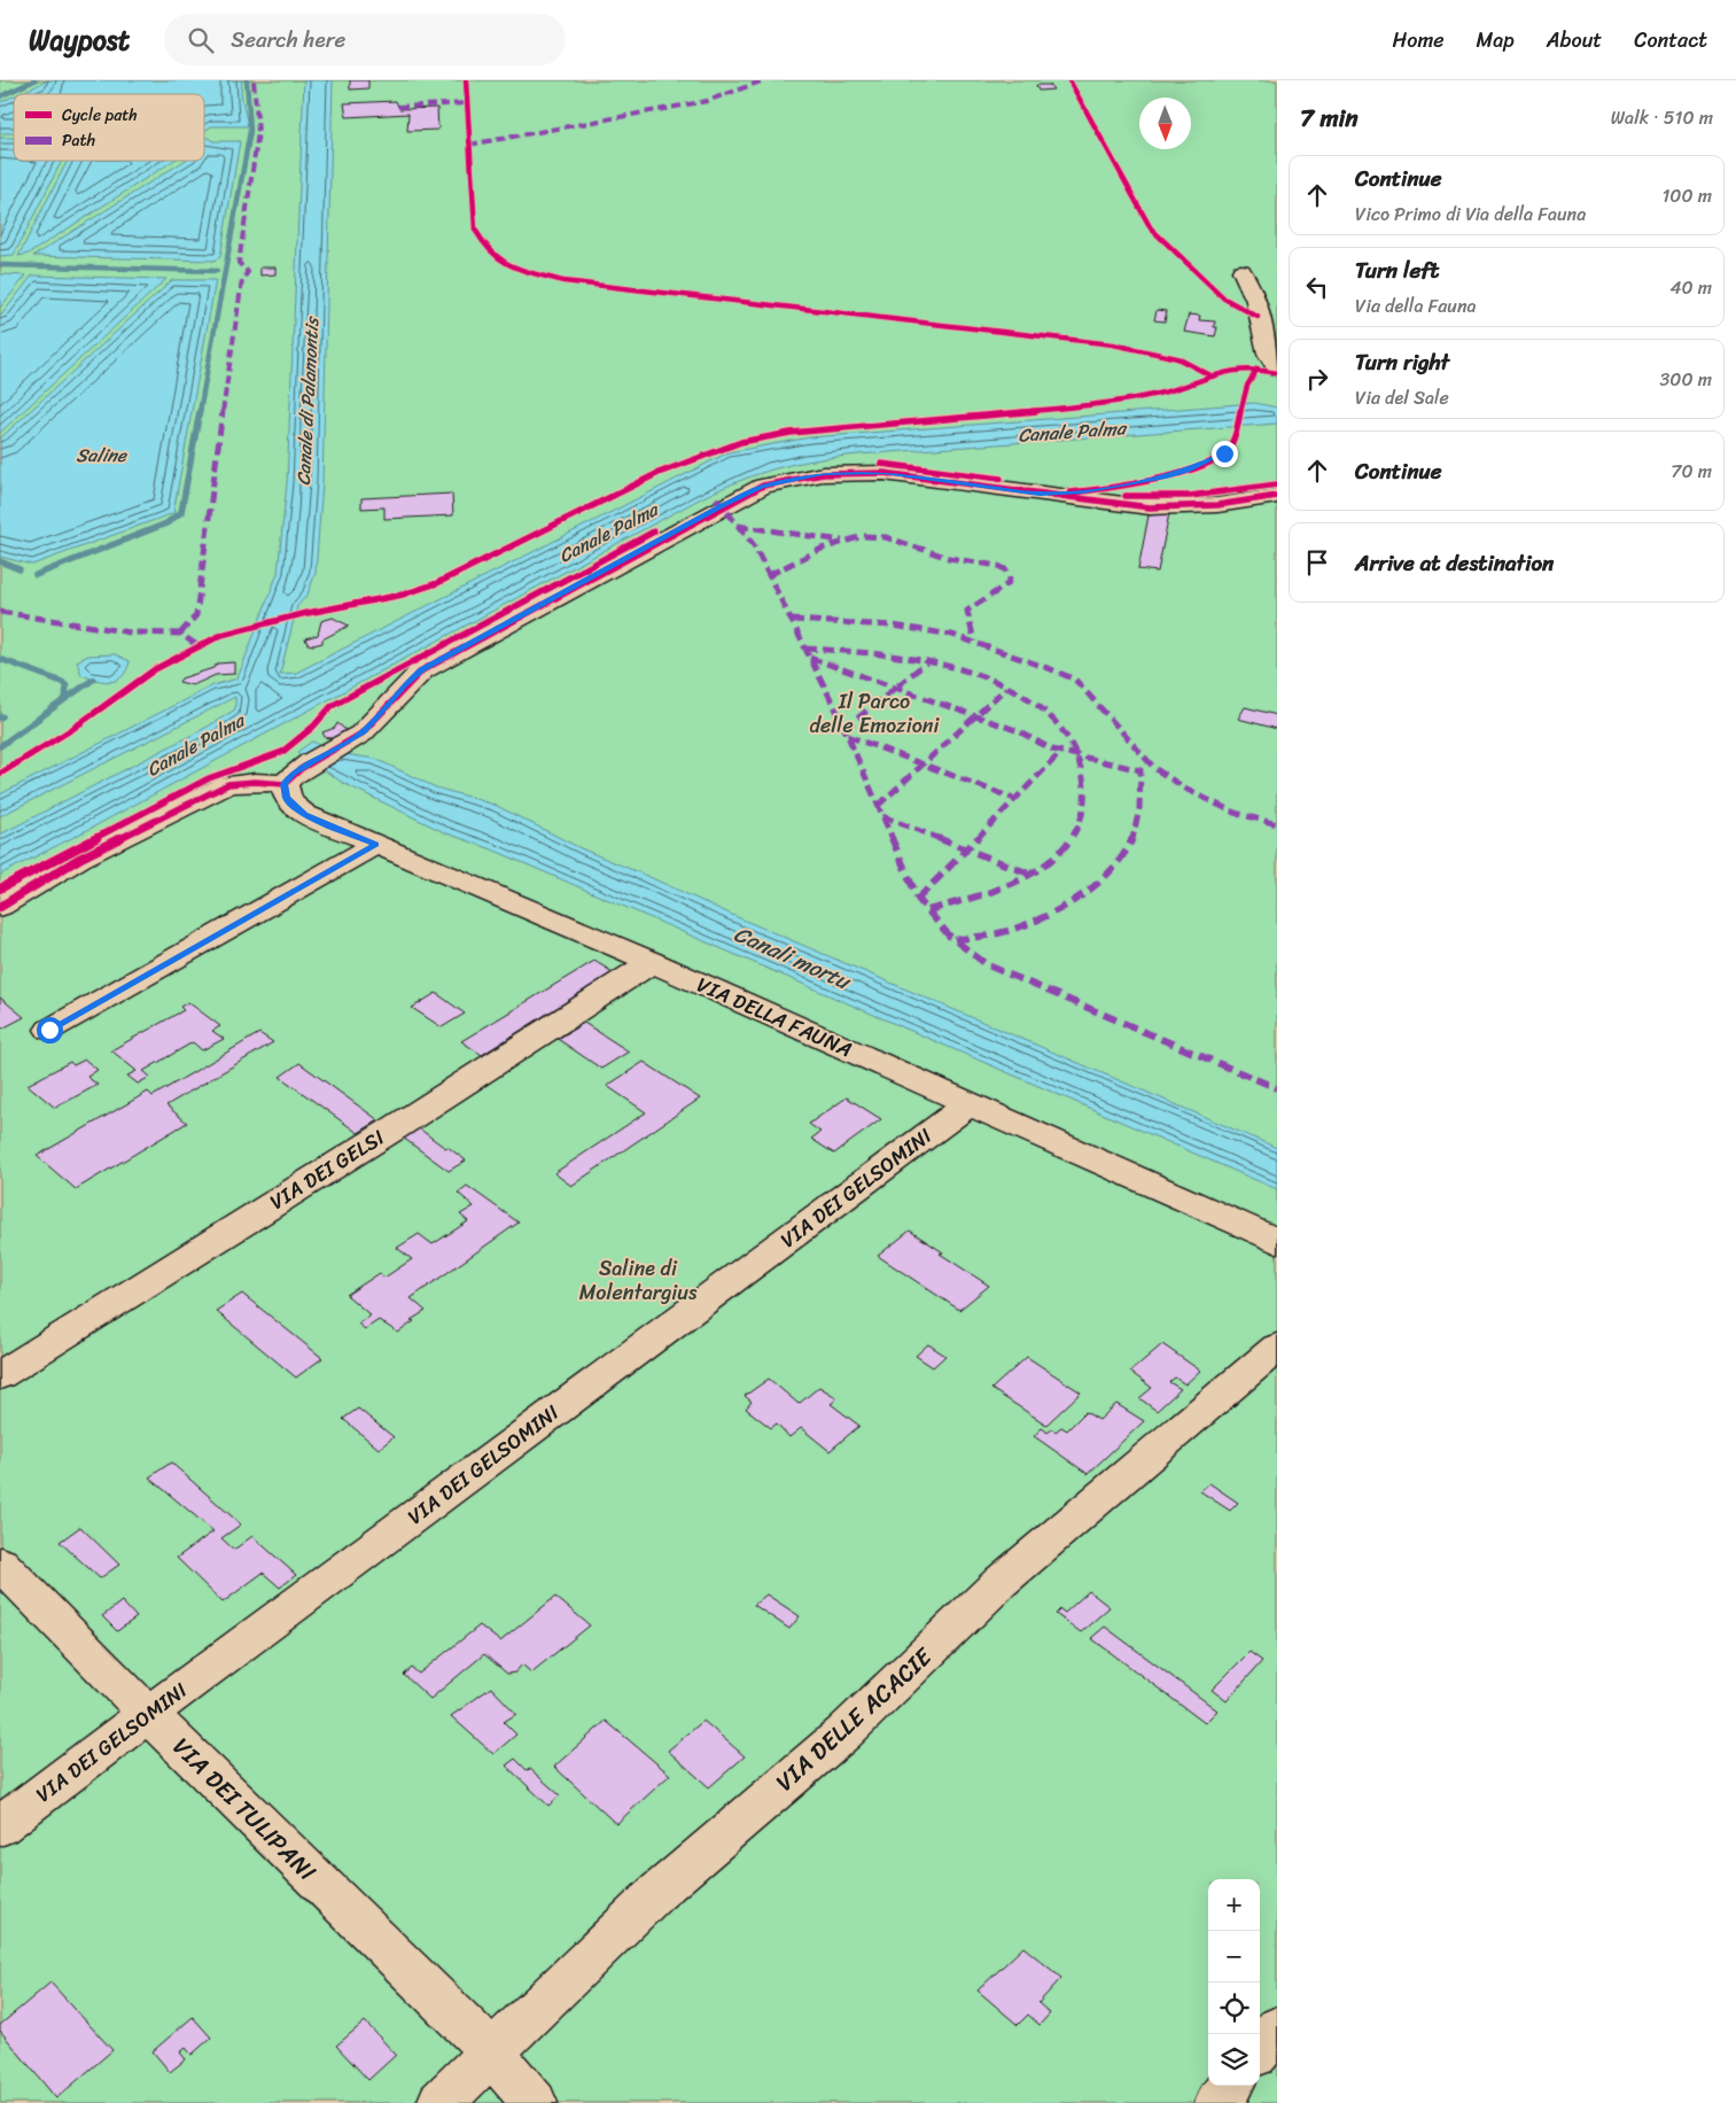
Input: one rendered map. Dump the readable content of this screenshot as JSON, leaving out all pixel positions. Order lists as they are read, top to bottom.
{
  "streets": {
    "street": [
      "VIA DELLA FAUNA",
      "VIA DEI GELSI",
      "VIA DEI GELSOMINI",
      "VIA DELLE ACACIE",
      "VIA DEI TULIPANI"
    ]
  },
  "crossings": [
    ["VIA DELLA FAUNA", "VIA DEI GELSI"],
    ["VIA DELLA FAUNA", "VIA DEI GELSOMINI"],
    ["VIA DEI GELSOMINI", "VIA DEI TULIPANI"],
    ["VIA DELLE ACACIE", "VIA DEI TULIPANI"]
  ],
  "water": [
    "Canale di Palamontis",
    "Canale Palma",
    "Saline",
    "Canali mortu"
  ],
  "parks": ["Il Parco delle Emozioni", "Saline di Molentargius"],
  "legend": ["Cycle path", "Path"],
  "north": "bottom",
  "page": {
    "header": "Waypost",
    "search": "Search here",
    "nav": [
      "Home",
      "Map",
      "About",
      "Contact"
    ],
    "heading": ["7 min", "Walk · 510 m"],
    "list": [
      ["Continue", "Vico Primo di Via della Fauna", "100 m"],
      ["Turn left", "Via della Fauna", "40 m"],
      ["Turn right", "Via del Sale", "300 m"],
      ["Continue", "70 m"],
      "Arrive at destination"
    ],
    "map_buttons": ["+", "−"]
  }
}
